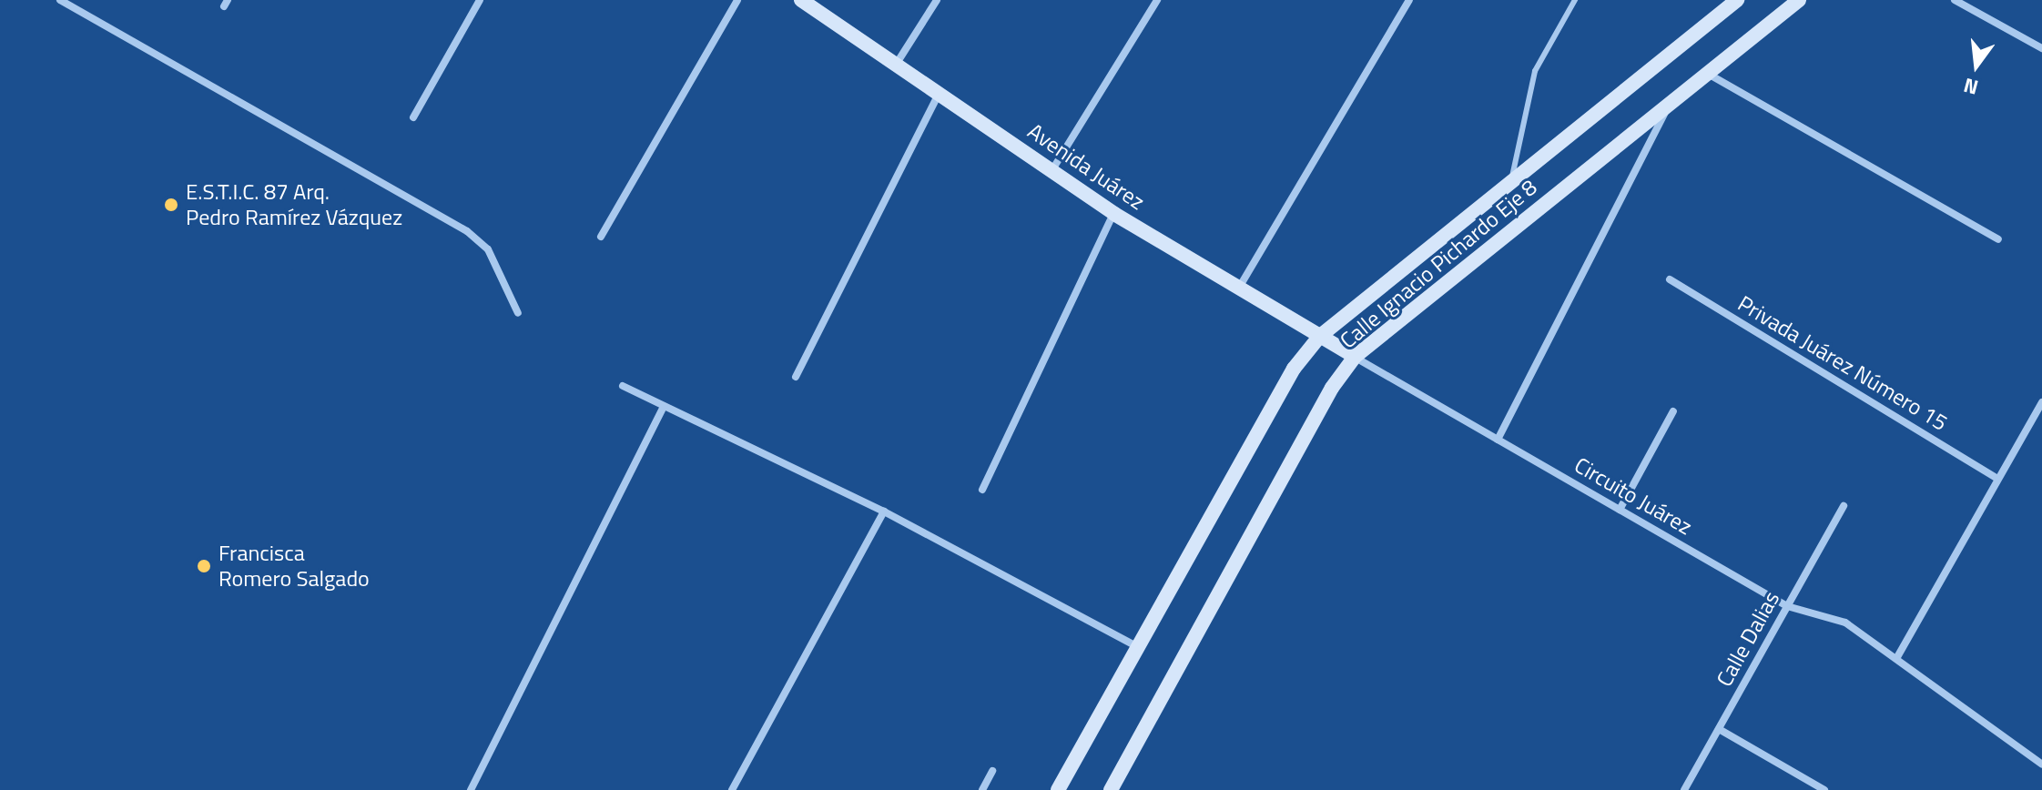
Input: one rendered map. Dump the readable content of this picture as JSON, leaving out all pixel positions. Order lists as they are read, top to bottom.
{
  "streets": {
    "main road": ["Avenida Juárez", "Calle Ignacio Pichardo Eje 8"],
    "street": ["Privada Juárez Número 15", "Circuito Juárez", "Calle Dalias"]
  },
  "crossings": [
    ["Avenida Juárez", "Calle Ignacio Pichardo Eje 8"],
    ["Avenida Juárez", "Circuito Juárez"],
    ["Calle Ignacio Pichardo Eje 8", "Circuito Juárez"],
    ["Circuito Juárez", "Calle Dalias"]
  ],
  "places": ["E.S.T.I.C. 87 Arq. Pedro Ramírez Vázquez", "Francisca Romero Salgado"],
  "north": "bottom"
}
